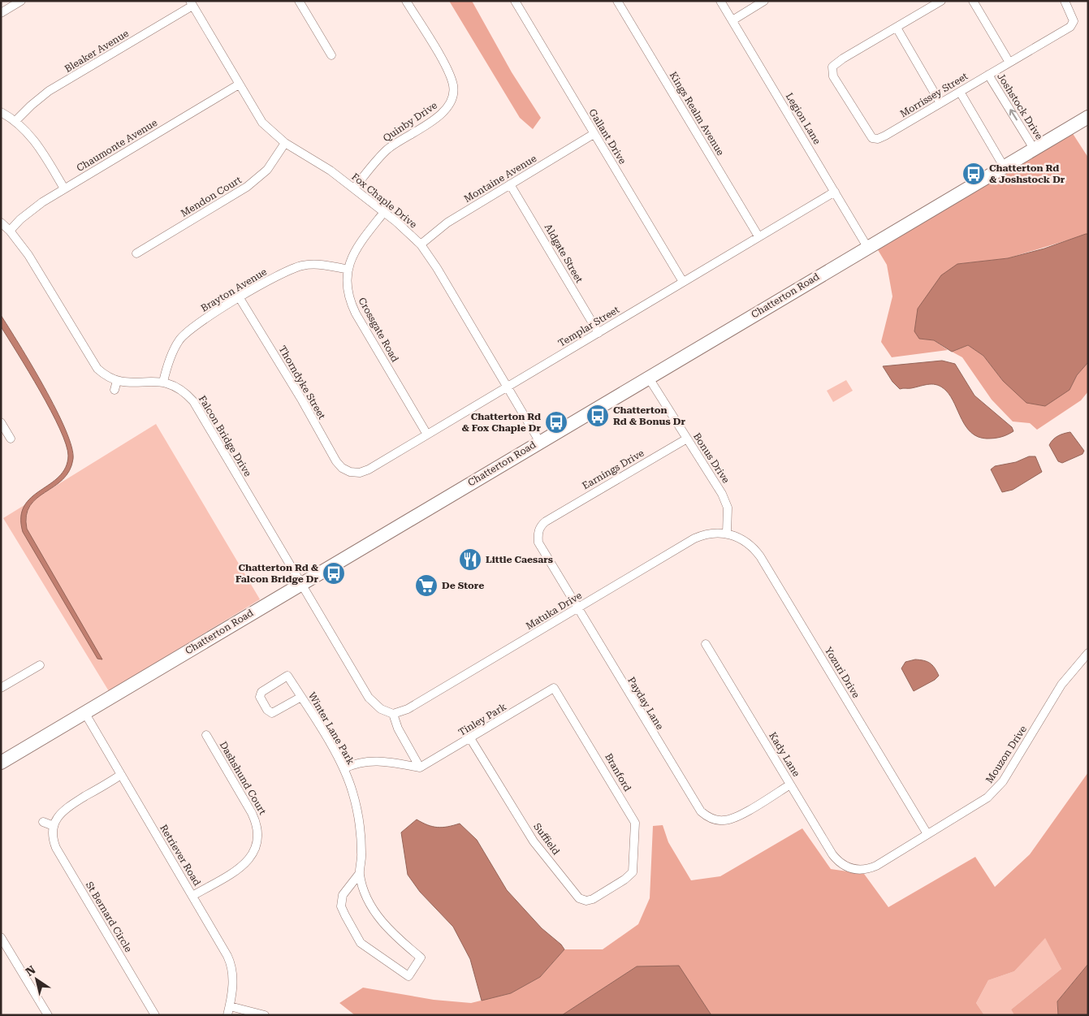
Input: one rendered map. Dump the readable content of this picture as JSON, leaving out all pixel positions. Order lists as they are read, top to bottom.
{
  "streets": {
    "main road": ["Chatterton Road"],
    "street": [
      "Bleaker Avenue",
      "Morrissey Street",
      "Joshstock Drive",
      "Kings Realm Avenue",
      "Legion Lane",
      "Quinby Drive",
      "Gallant Drive",
      "Chaumonte Avenue",
      "Montaine Avenue",
      "Mendon Court",
      "Fox Chaple Drive",
      "Aldgate Street",
      "Brayton Avenue",
      "Templar Street",
      "Crossgate Road",
      "Thorndyke Street",
      "Falcon Bridge Drive",
      "Bonus Drive",
      "Earnings Drive",
      "Matuka Drive",
      "Yozuri Drive",
      "Payday Lane",
      "Tinley Park",
      "Winter Lane Park",
      "Kady Lane",
      "Mouzon Drive",
      "Branford",
      "Dashshund Court",
      "Suffield",
      "Retriever Road",
      "St Bernard Circle"
    ]
  },
  "crossings": [
    ["Bleaker Avenue", "Fox Chaple Drive"],
    ["Morrissey Street", "Joshstock Drive"],
    ["Joshstock Drive", "Chatterton Road"],
    ["Kings Realm Avenue", "Templar Street"],
    ["Legion Lane", "Chatterton Road"],
    ["Legion Lane", "Templar Street"],
    ["Quinby Drive", "Fox Chaple Drive"],
    ["Gallant Drive", "Montaine Avenue"],
    ["Gallant Drive", "Templar Street"],
    ["Chaumonte Avenue", "Fox Chaple Drive"],
    ["Chaumonte Avenue", "Falcon Bridge Drive"],
    ["Montaine Avenue", "Fox Chaple Drive"],
    ["Montaine Avenue", "Aldgate Street"],
    ["Mendon Court", "Fox Chaple Drive"],
    ["Fox Chaple Drive", "Chatterton Road"],
    ["Fox Chaple Drive", "Templar Street"],
    ["Fox Chaple Drive", "Crossgate Road"],
    ["Aldgate Street", "Templar Street"],
    ["Brayton Avenue", "Crossgate Road"],
    ["Brayton Avenue", "Thorndyke Street"],
    ["Brayton Avenue", "Falcon Bridge Drive"],
    ["Chatterton Road", "Falcon Bridge Drive"],
    ["Chatterton Road", "Bonus Drive"],
    ["Chatterton Road", "Retriever Road"],
    ["Templar Street", "Crossgate Road"],
    ["Templar Street", "Thorndyke Street"],
    ["Falcon Bridge Drive", "Matuka Drive"],
    ["Bonus Drive", "Earnings Drive"],
    ["Bonus Drive", "Matuka Drive"],
    ["Bonus Drive", "Yozuri Drive"],
    ["Earnings Drive", "Payday Lane"],
    ["Matuka Drive", "Yozuri Drive"],
    ["Matuka Drive", "Payday Lane"],
    ["Yozuri Drive", "Mouzon Drive"],
    ["Payday Lane", "Kady Lane"],
    ["Tinley Park", "Branford"],
    ["Tinley Park", "Suffield"],
    ["Kady Lane", "Mouzon Drive"],
    ["Branford", "Suffield"],
    ["Dashshund Court", "Retriever Road"]
  ],
  "places": {
    "bus stop": [
      "Chatterton Rd & Joshstock Dr",
      "Chatterton Rd & Bonus Dr",
      "Chatterton Rd & Fox Chaple Dr",
      "Chatterton Rd & Falcon Bridge Dr"
    ],
    "restaurant": ["Little Caesars"],
    "supermarket": ["De Store"]
  },
  "north": "top left"
}
